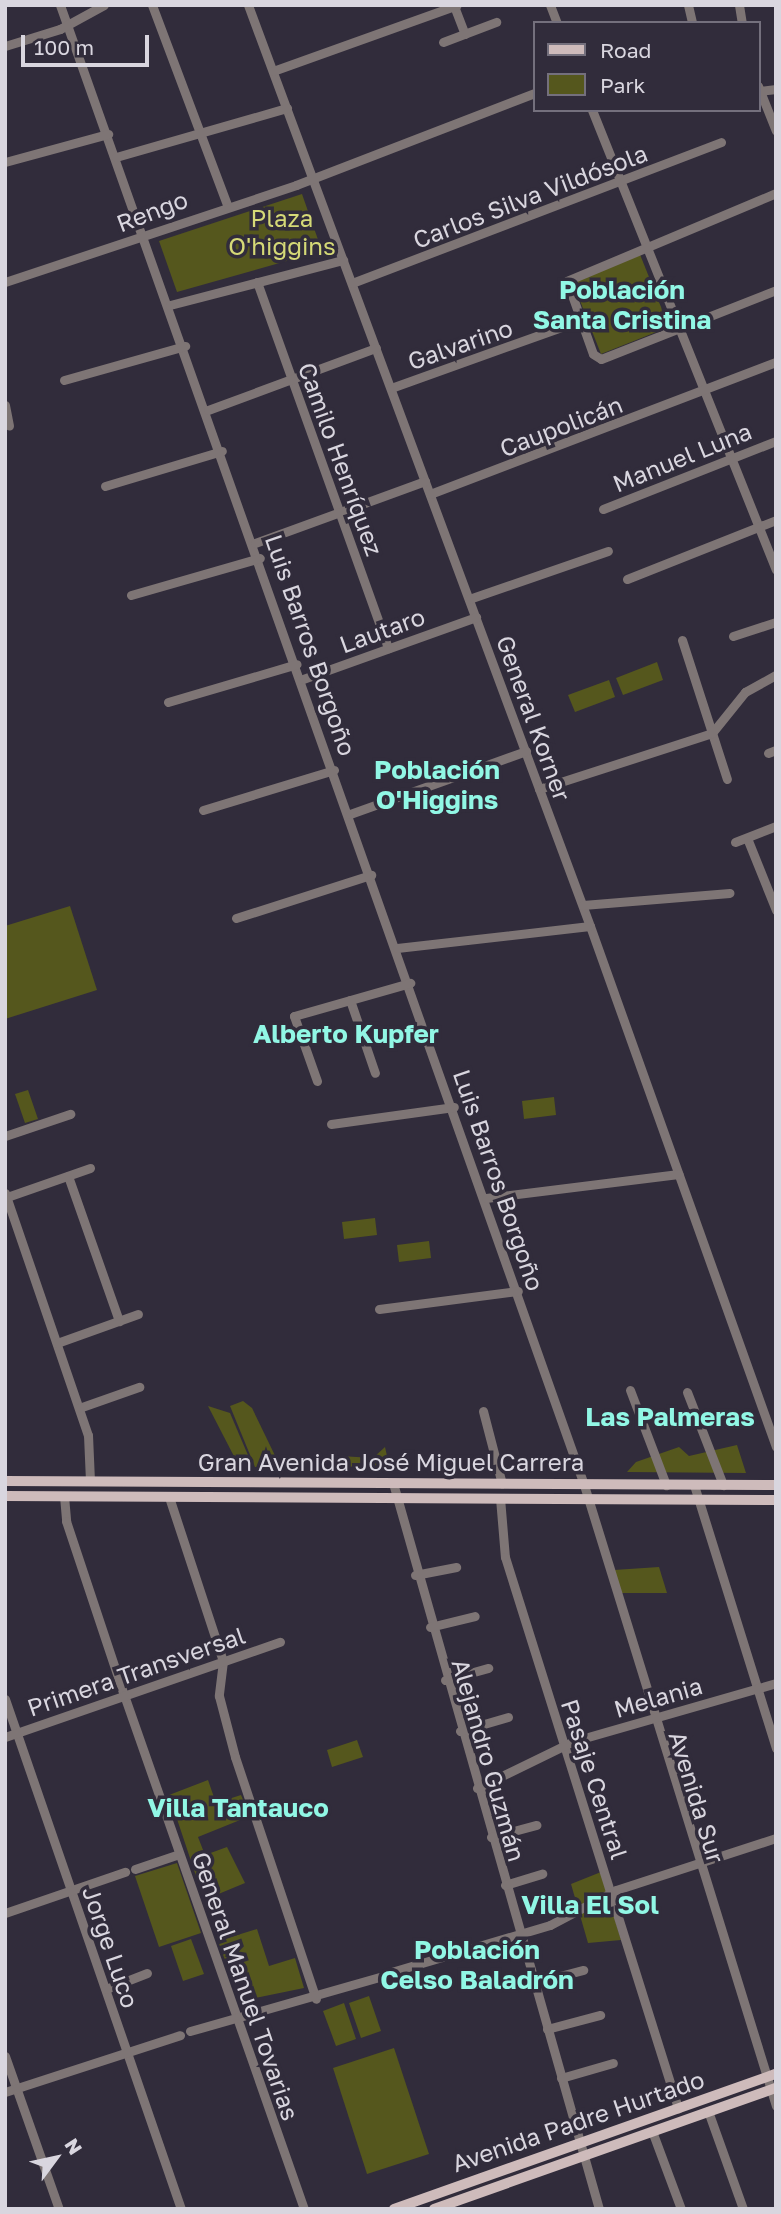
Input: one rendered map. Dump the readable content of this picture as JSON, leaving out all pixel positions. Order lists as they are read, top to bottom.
{
  "streets": {
    "main road": ["Gran Avenida José Miguel Carrera", "Avenida Padre Hurtado"],
    "street": [
      "Carlos Silva Vildósola",
      "Rengo",
      "Galvarino",
      "Caupolicán",
      "Manuel Luna",
      "Camilo Henríquez",
      "Lautaro",
      "Luis Barros Borgoño",
      "General Korner",
      "Primera Transversal",
      "Melania",
      "Alejandro Guzmán",
      "Pasaje Central",
      "Avenida Sur",
      "Jorge Luco",
      "General Manuel Tovarias"
    ]
  },
  "crossings": [
    ["Carlos Silva Vildósola", "General Korner"],
    ["Rengo", "Luis Barros Borgoño"],
    ["Rengo", "General Korner"],
    ["Galvarino", "Camilo Henríquez"],
    ["Galvarino", "Luis Barros Borgoño"],
    ["Galvarino", "General Korner"],
    ["Caupolicán", "General Korner"],
    ["Camilo Henríquez", "Lautaro"],
    ["Lautaro", "Luis Barros Borgoño"],
    ["Lautaro", "General Korner"],
    ["Luis Barros Borgoño", "Gran Avenida José Miguel Carrera"],
    ["Luis Barros Borgoño", "Avenida Sur"],
    ["Gran Avenida José Miguel Carrera", "Alejandro Guzmán"],
    ["Gran Avenida José Miguel Carrera", "Pasaje Central"],
    ["Gran Avenida José Miguel Carrera", "Avenida Sur"],
    ["Gran Avenida José Miguel Carrera", "General Manuel Tovarias"],
    ["Primera Transversal", "Jorge Luco"],
    ["Primera Transversal", "General Manuel Tovarias"],
    ["Melania", "Alejandro Guzmán"],
    ["Melania", "Pasaje Central"],
    ["Melania", "Avenida Sur"],
    ["Alejandro Guzmán", "Avenida Padre Hurtado"],
    ["Pasaje Central", "Avenida Padre Hurtado"],
    ["Avenida Sur", "Avenida Padre Hurtado"]
  ],
  "districts": [
    "Población Santa Cristina",
    "Población O'Higgins",
    "Alberto Kupfer",
    "Las Palmeras",
    "Villa Tantauco",
    "Villa El Sol",
    "Población Celso Baladrón"
  ],
  "parks": ["Plaza O'higgins"],
  "legend": ["Road", "Park"],
  "scale_bar": "100 m",
  "north": "top right"
}
